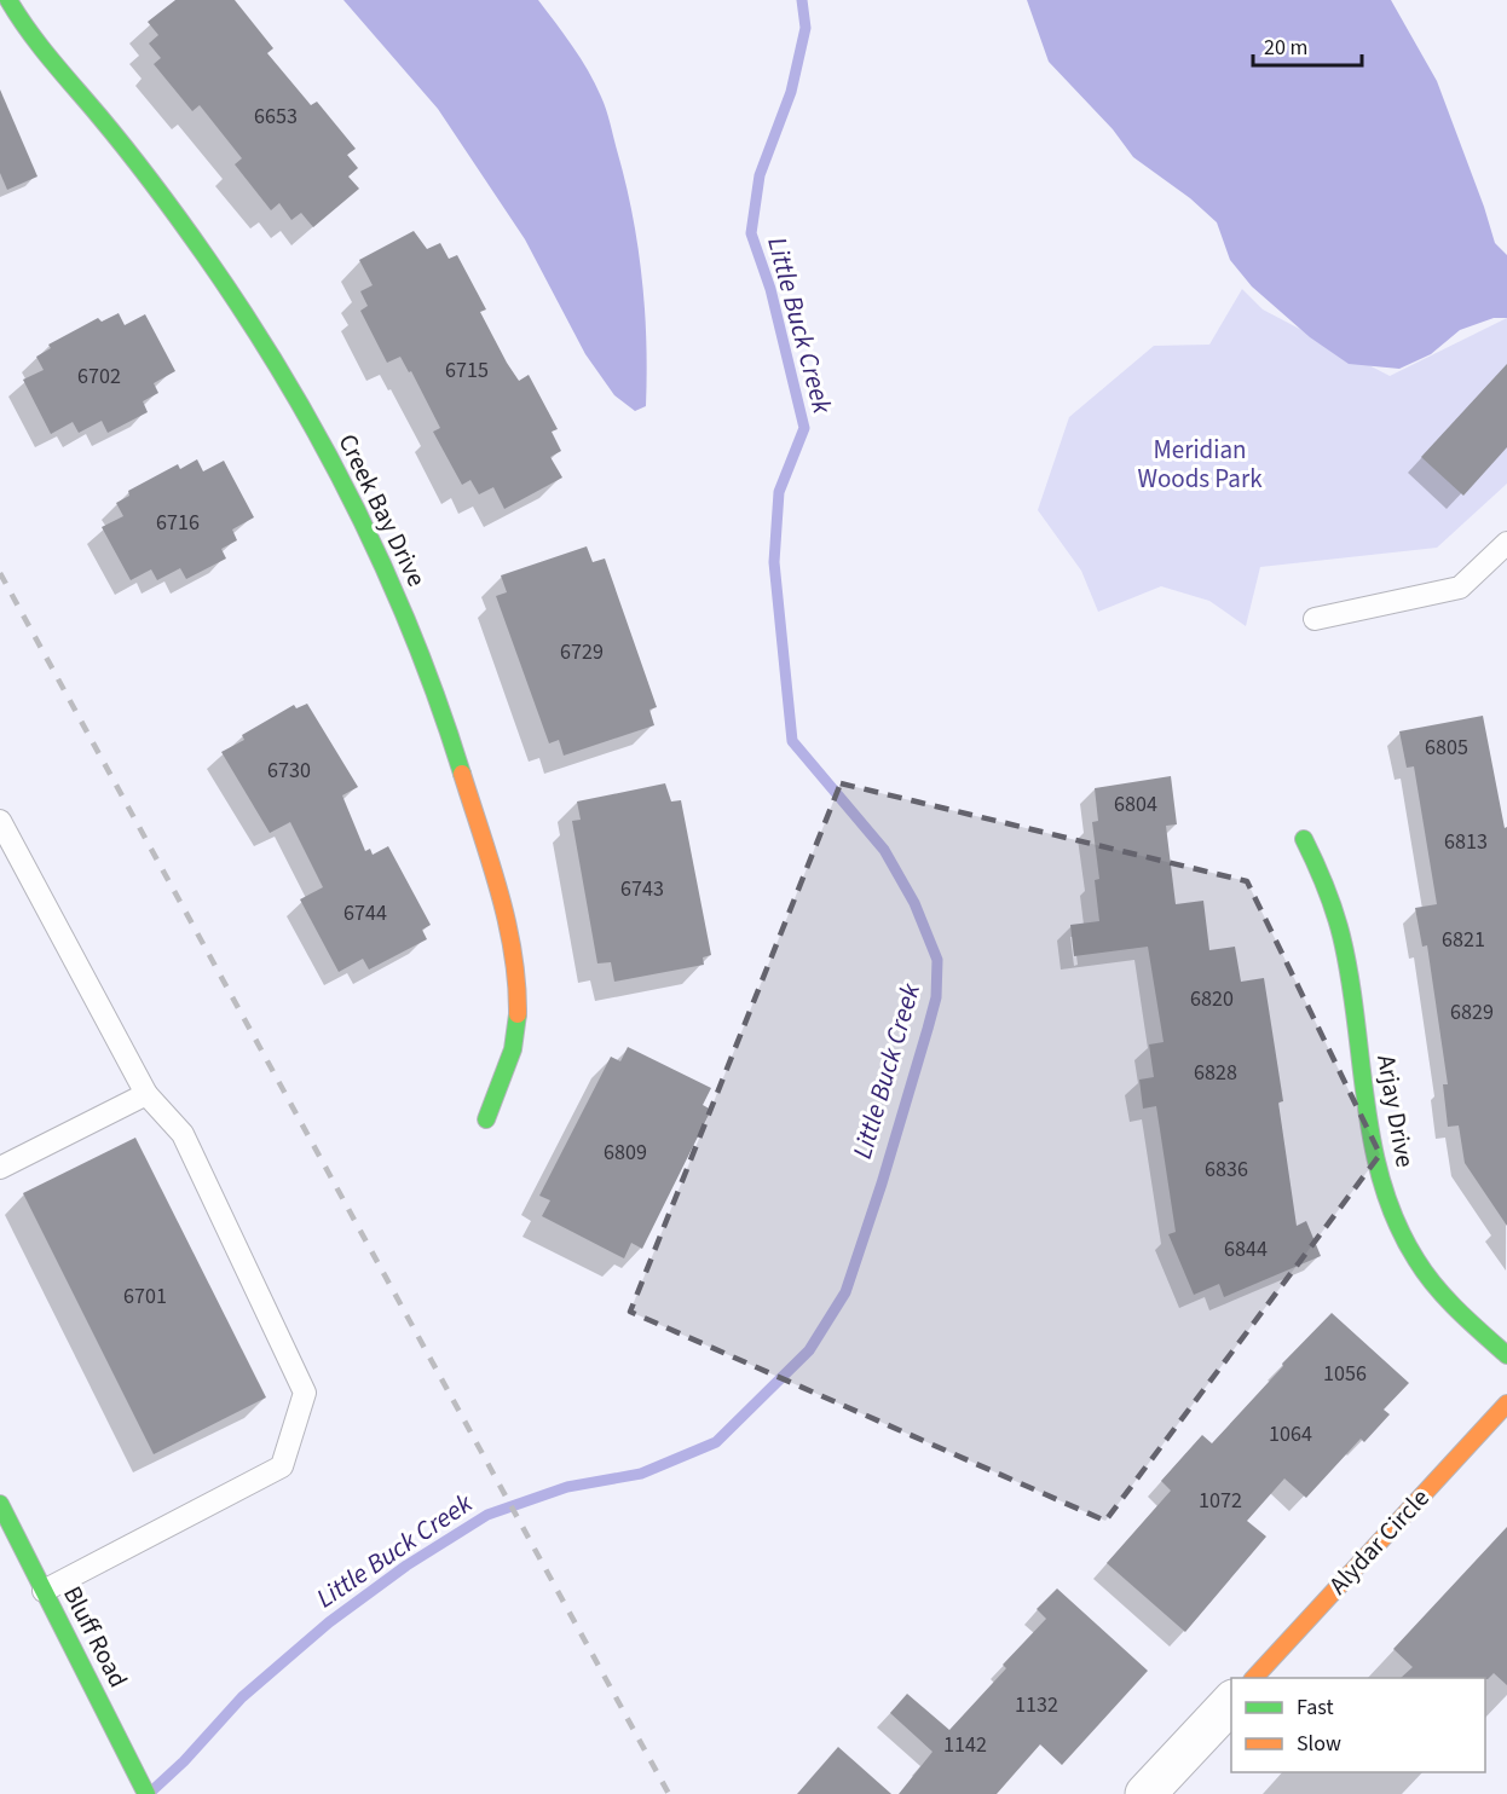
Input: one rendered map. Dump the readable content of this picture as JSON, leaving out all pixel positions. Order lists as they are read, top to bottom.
{
  "streets": {
    "street": [
      "Creek Bay Drive",
      "Arjay Drive",
      "Alydar Circle",
      "Bluff Road"
    ]
  },
  "water": ["Little Buck Creek"],
  "parks": ["Meridian Woods Park"],
  "house_numbers": [
    "6653",
    "6715",
    "6702",
    "6716",
    "6729",
    "6805",
    "6730",
    "6804",
    "6813",
    "6743",
    "6744",
    "6821",
    "6820",
    "6829",
    "6828",
    "6809",
    "6836",
    "6844",
    "6701",
    "1056",
    "1064",
    "1072",
    "1132",
    "1142"
  ],
  "legend": ["Fast", "Slow"],
  "scale_bar": "20 m"
}
